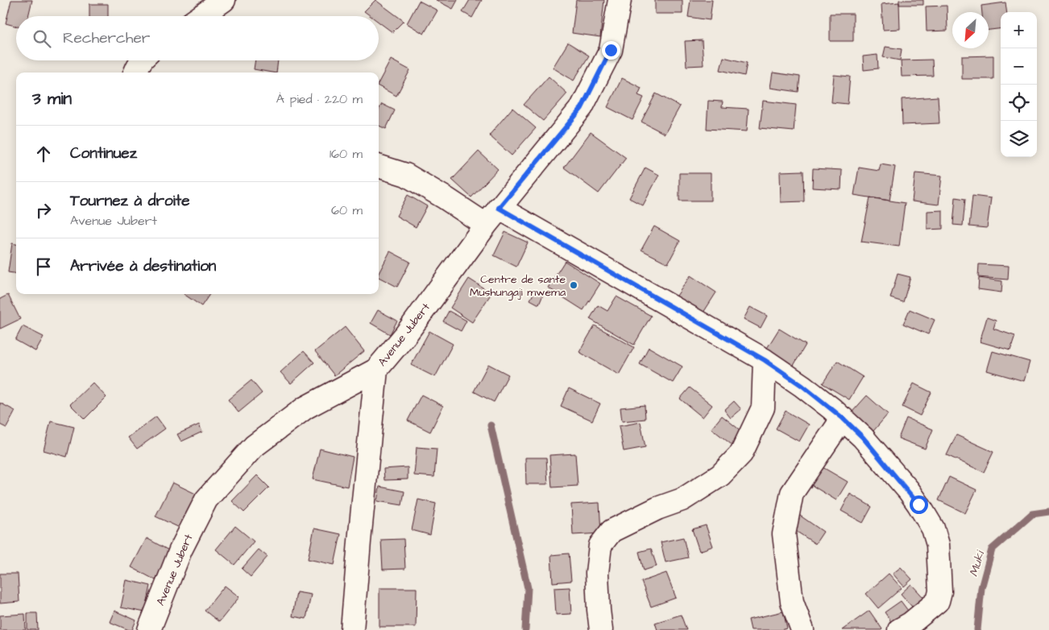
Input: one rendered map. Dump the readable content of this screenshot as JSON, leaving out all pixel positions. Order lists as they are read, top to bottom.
{
  "streets": {
    "street": ["Avenue Jubert"]
  },
  "water": ["Muki"],
  "places": ["Centre de sante Mushungaji mwema"],
  "north": "bottom left",
  "page": {
    "map_buttons": ["+", "−"],
    "search": "Rechercher",
    "heading": ["3 min", "À pied · 220 m"],
    "list": [
      ["Continuez", "160 m"],
      ["Tournez à droite", "Avenue Jubert", "60 m"],
      "Arrivée à destination"
    ]
  }
}
